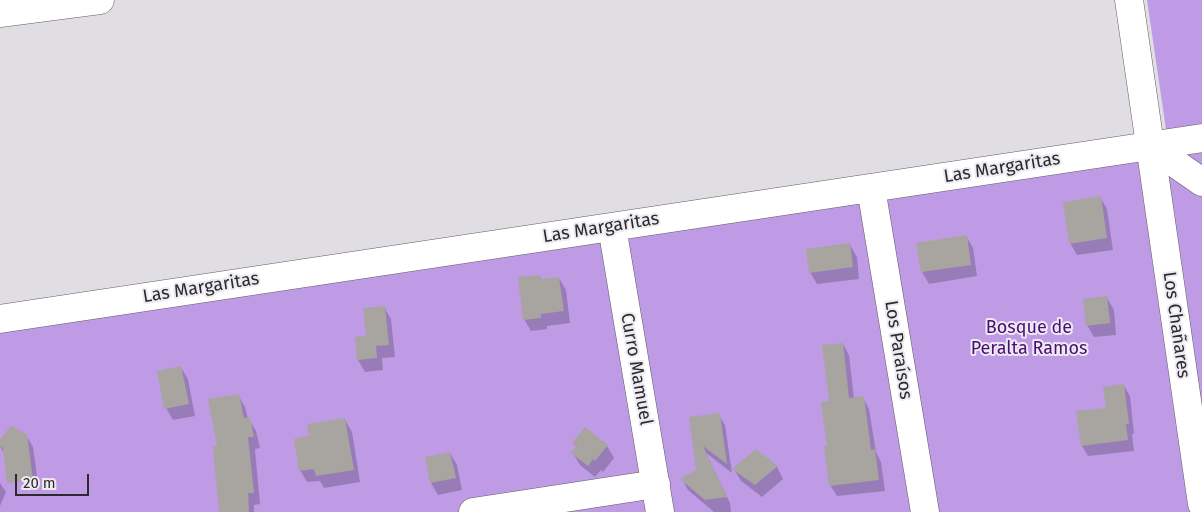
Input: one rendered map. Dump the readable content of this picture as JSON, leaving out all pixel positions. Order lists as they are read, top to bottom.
{
  "streets": {
    "street": [
      "Las Margaritas",
      "Los Chañares",
      "Los Paraísos",
      "Curro Mamuel"
    ]
  },
  "crossings": [
    ["Las Margaritas", "Los Chañares"],
    ["Las Margaritas", "Los Paraísos"],
    ["Las Margaritas", "Curro Mamuel"]
  ],
  "parks": ["Bosque de Peralta Ramos"],
  "scale_bar": "20 m"
}
